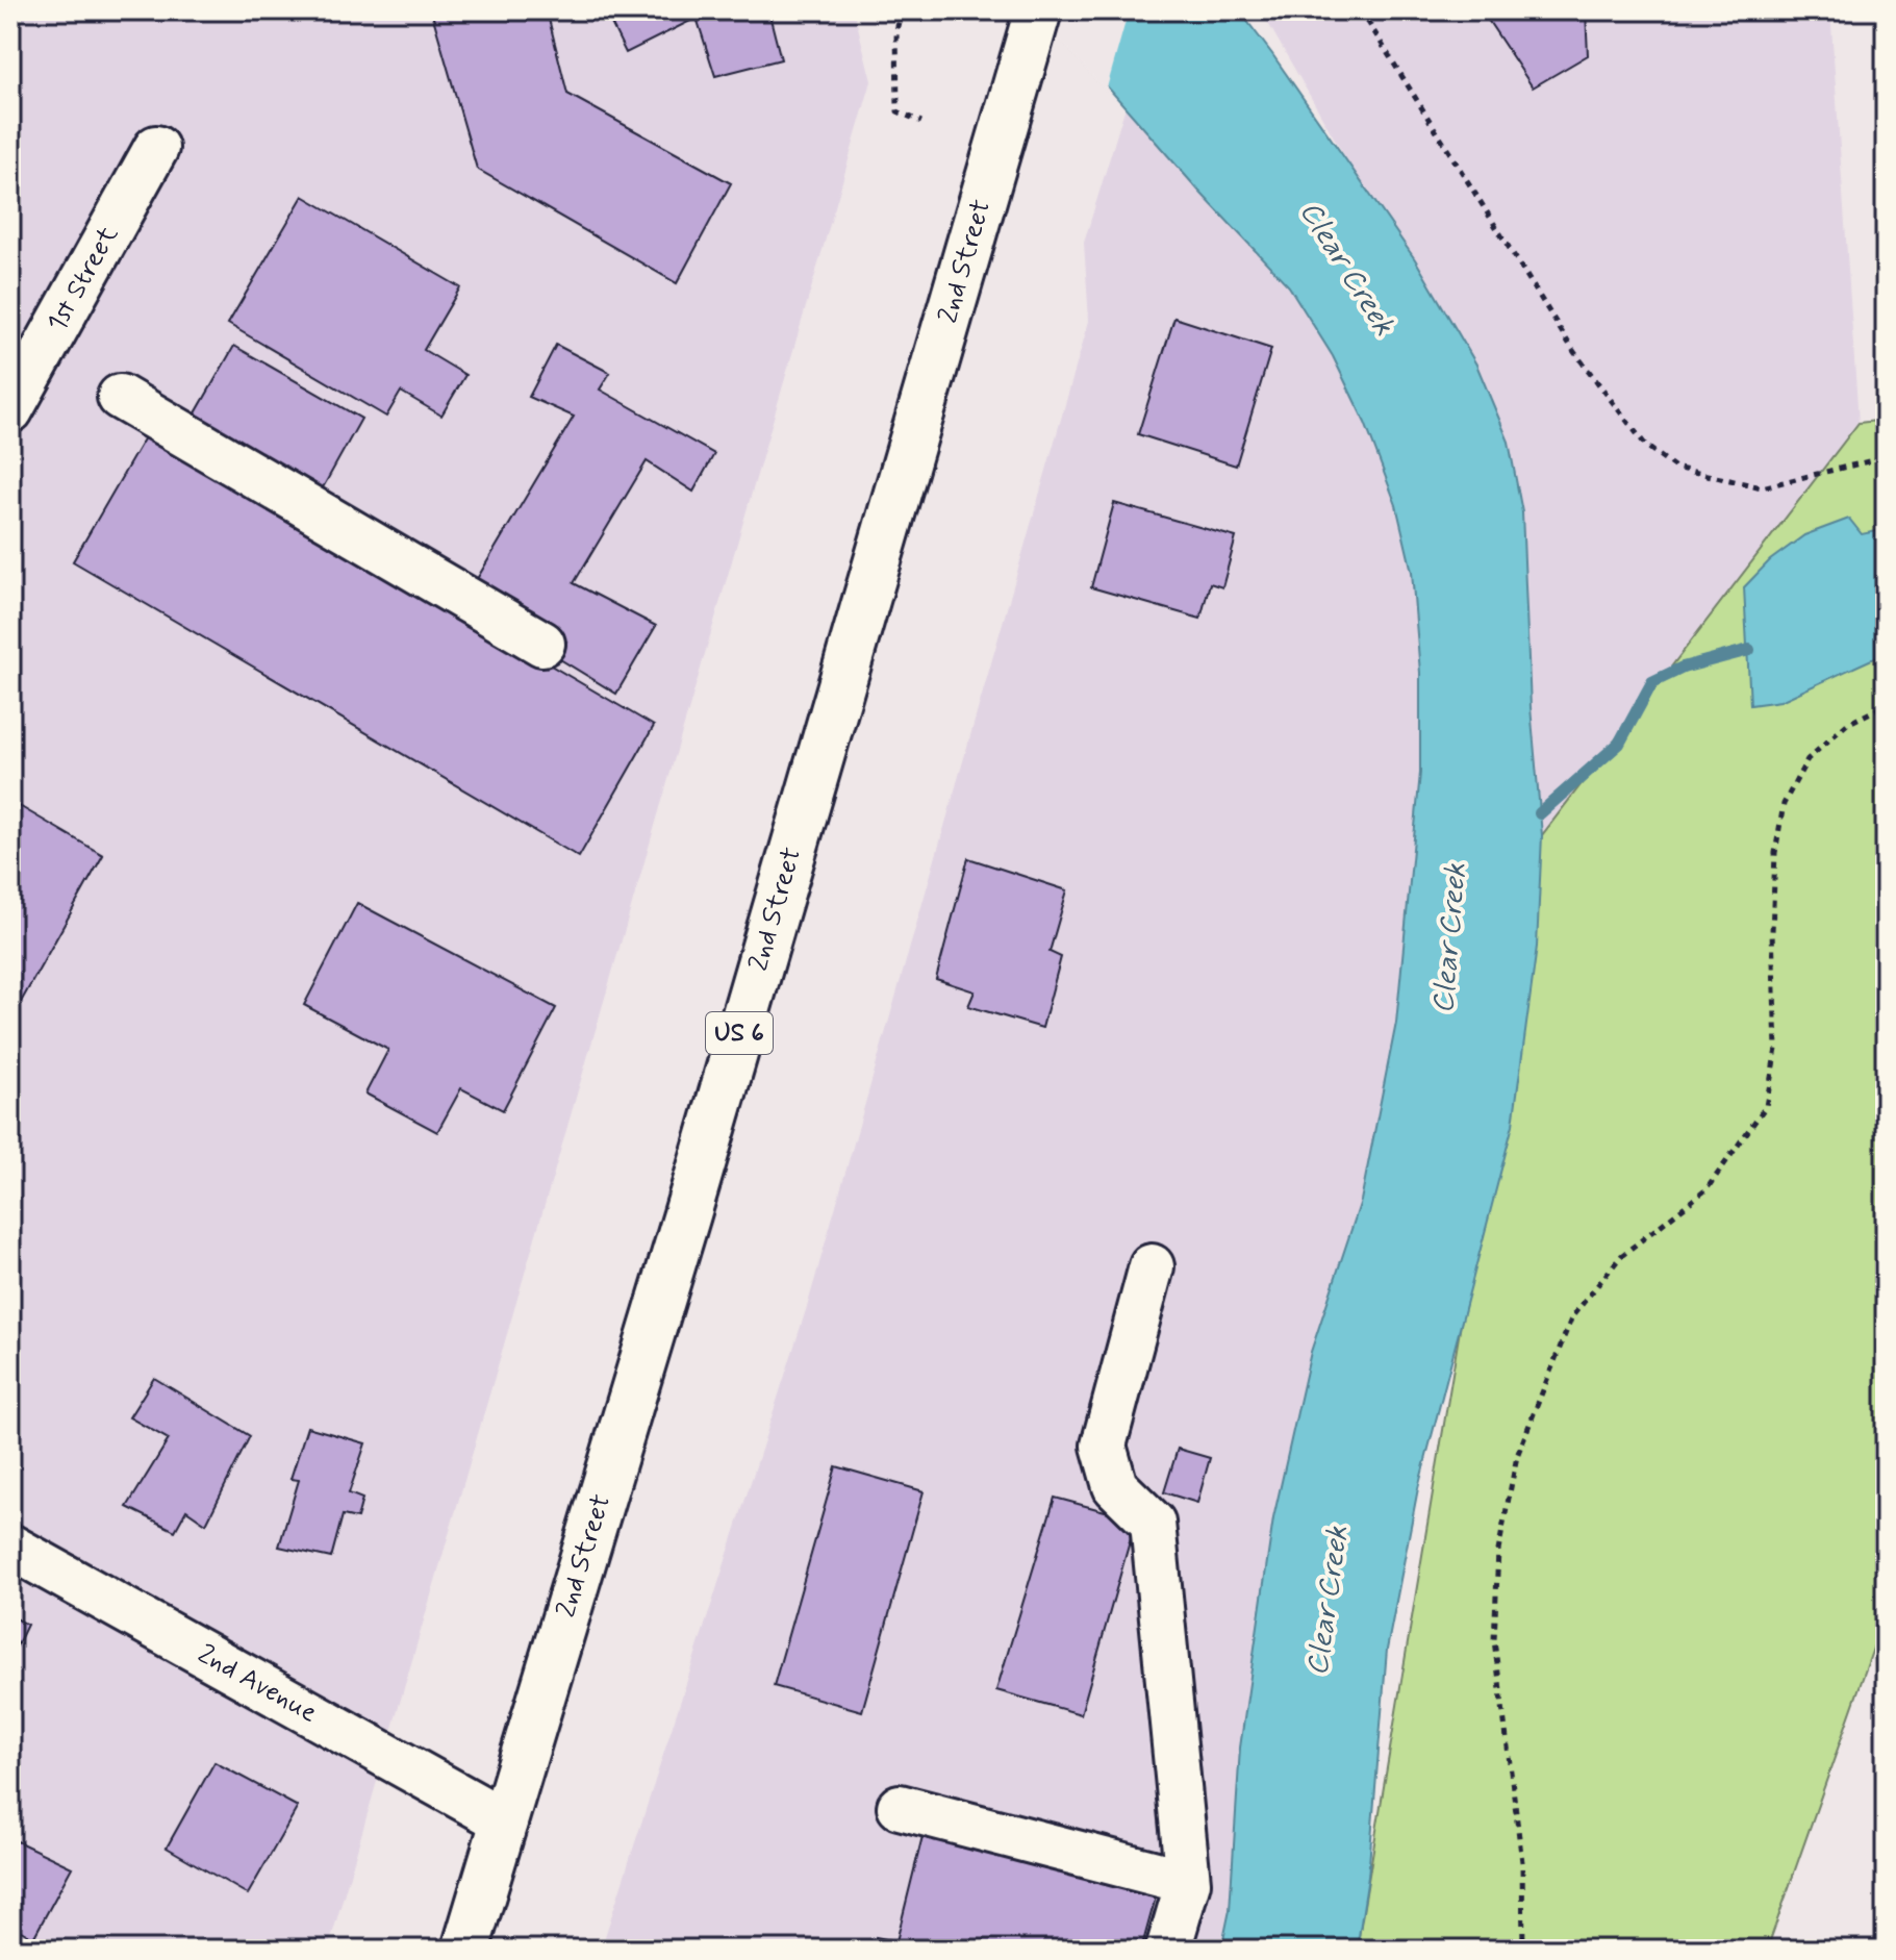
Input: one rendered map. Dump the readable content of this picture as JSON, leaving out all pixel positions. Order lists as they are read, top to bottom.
{
  "streets": {
    "main road": ["2nd Street", "US 6"],
    "street": ["1st Street", "2nd Avenue"]
  },
  "crossings": [
    ["2nd Street", "2nd Avenue"]
  ],
  "water": ["Clear Creek"]
}
